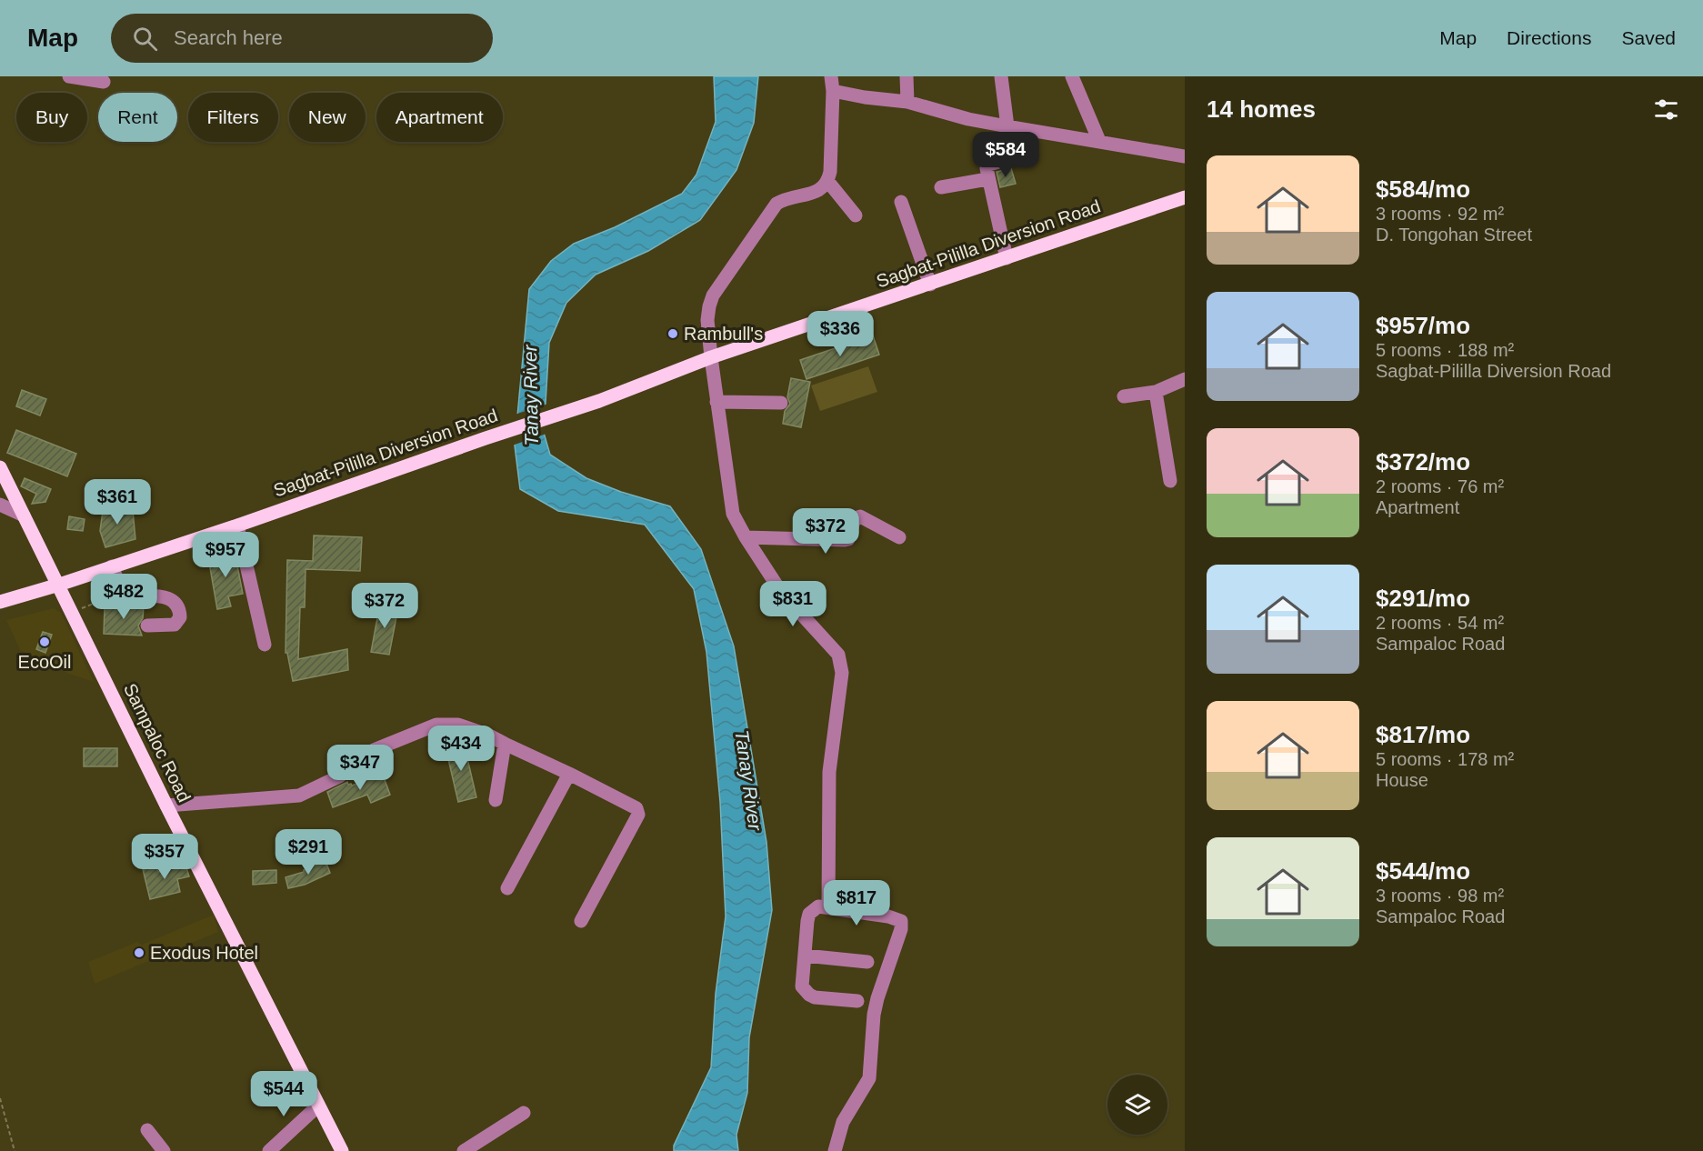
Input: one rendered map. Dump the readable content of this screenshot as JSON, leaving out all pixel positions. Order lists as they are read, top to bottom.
{
  "streets": {
    "main road": ["Sagbat-Pililla Diversion Road", "Sampaloc Road"]
  },
  "crossings": [
    ["Sagbat-Pililla Diversion Road", "Sampaloc Road"]
  ],
  "water": ["Tanay River"],
  "places": ["Rambull's", "EcoOil", "Exodus Hotel"],
  "page": {
    "header": "Map",
    "search": "Search here",
    "nav": ["Map", "Directions", "Saved"],
    "heading": "14 homes",
    "chip": [
      "Buy",
      "Rent",
      "Filters",
      "New",
      "Apartment"
    ],
    "price": [
      "$584",
      "$336",
      "$361",
      "$372",
      "$957",
      "$482",
      "$831",
      "$372",
      "$434",
      "$347",
      "$291",
      "$357",
      "$817",
      "$544"
    ],
    "list": [
      {
        "name": "$584/mo",
        "note": "3 rooms · 92 m² · D. Tongohan Street"
      },
      {
        "name": "$957/mo",
        "note": "5 rooms · 188 m² · Sagbat-Pililla Diversion Road"
      },
      {
        "name": "$372/mo",
        "note": "2 rooms · 76 m² · Apartment"
      },
      {
        "name": "$291/mo",
        "note": "2 rooms · 54 m² · Sampaloc Road"
      },
      {
        "name": "$817/mo",
        "note": "5 rooms · 178 m² · House"
      },
      {
        "name": "$544/mo",
        "note": "3 rooms · 98 m² · Sampaloc Road"
      }
    ]
  }
}
